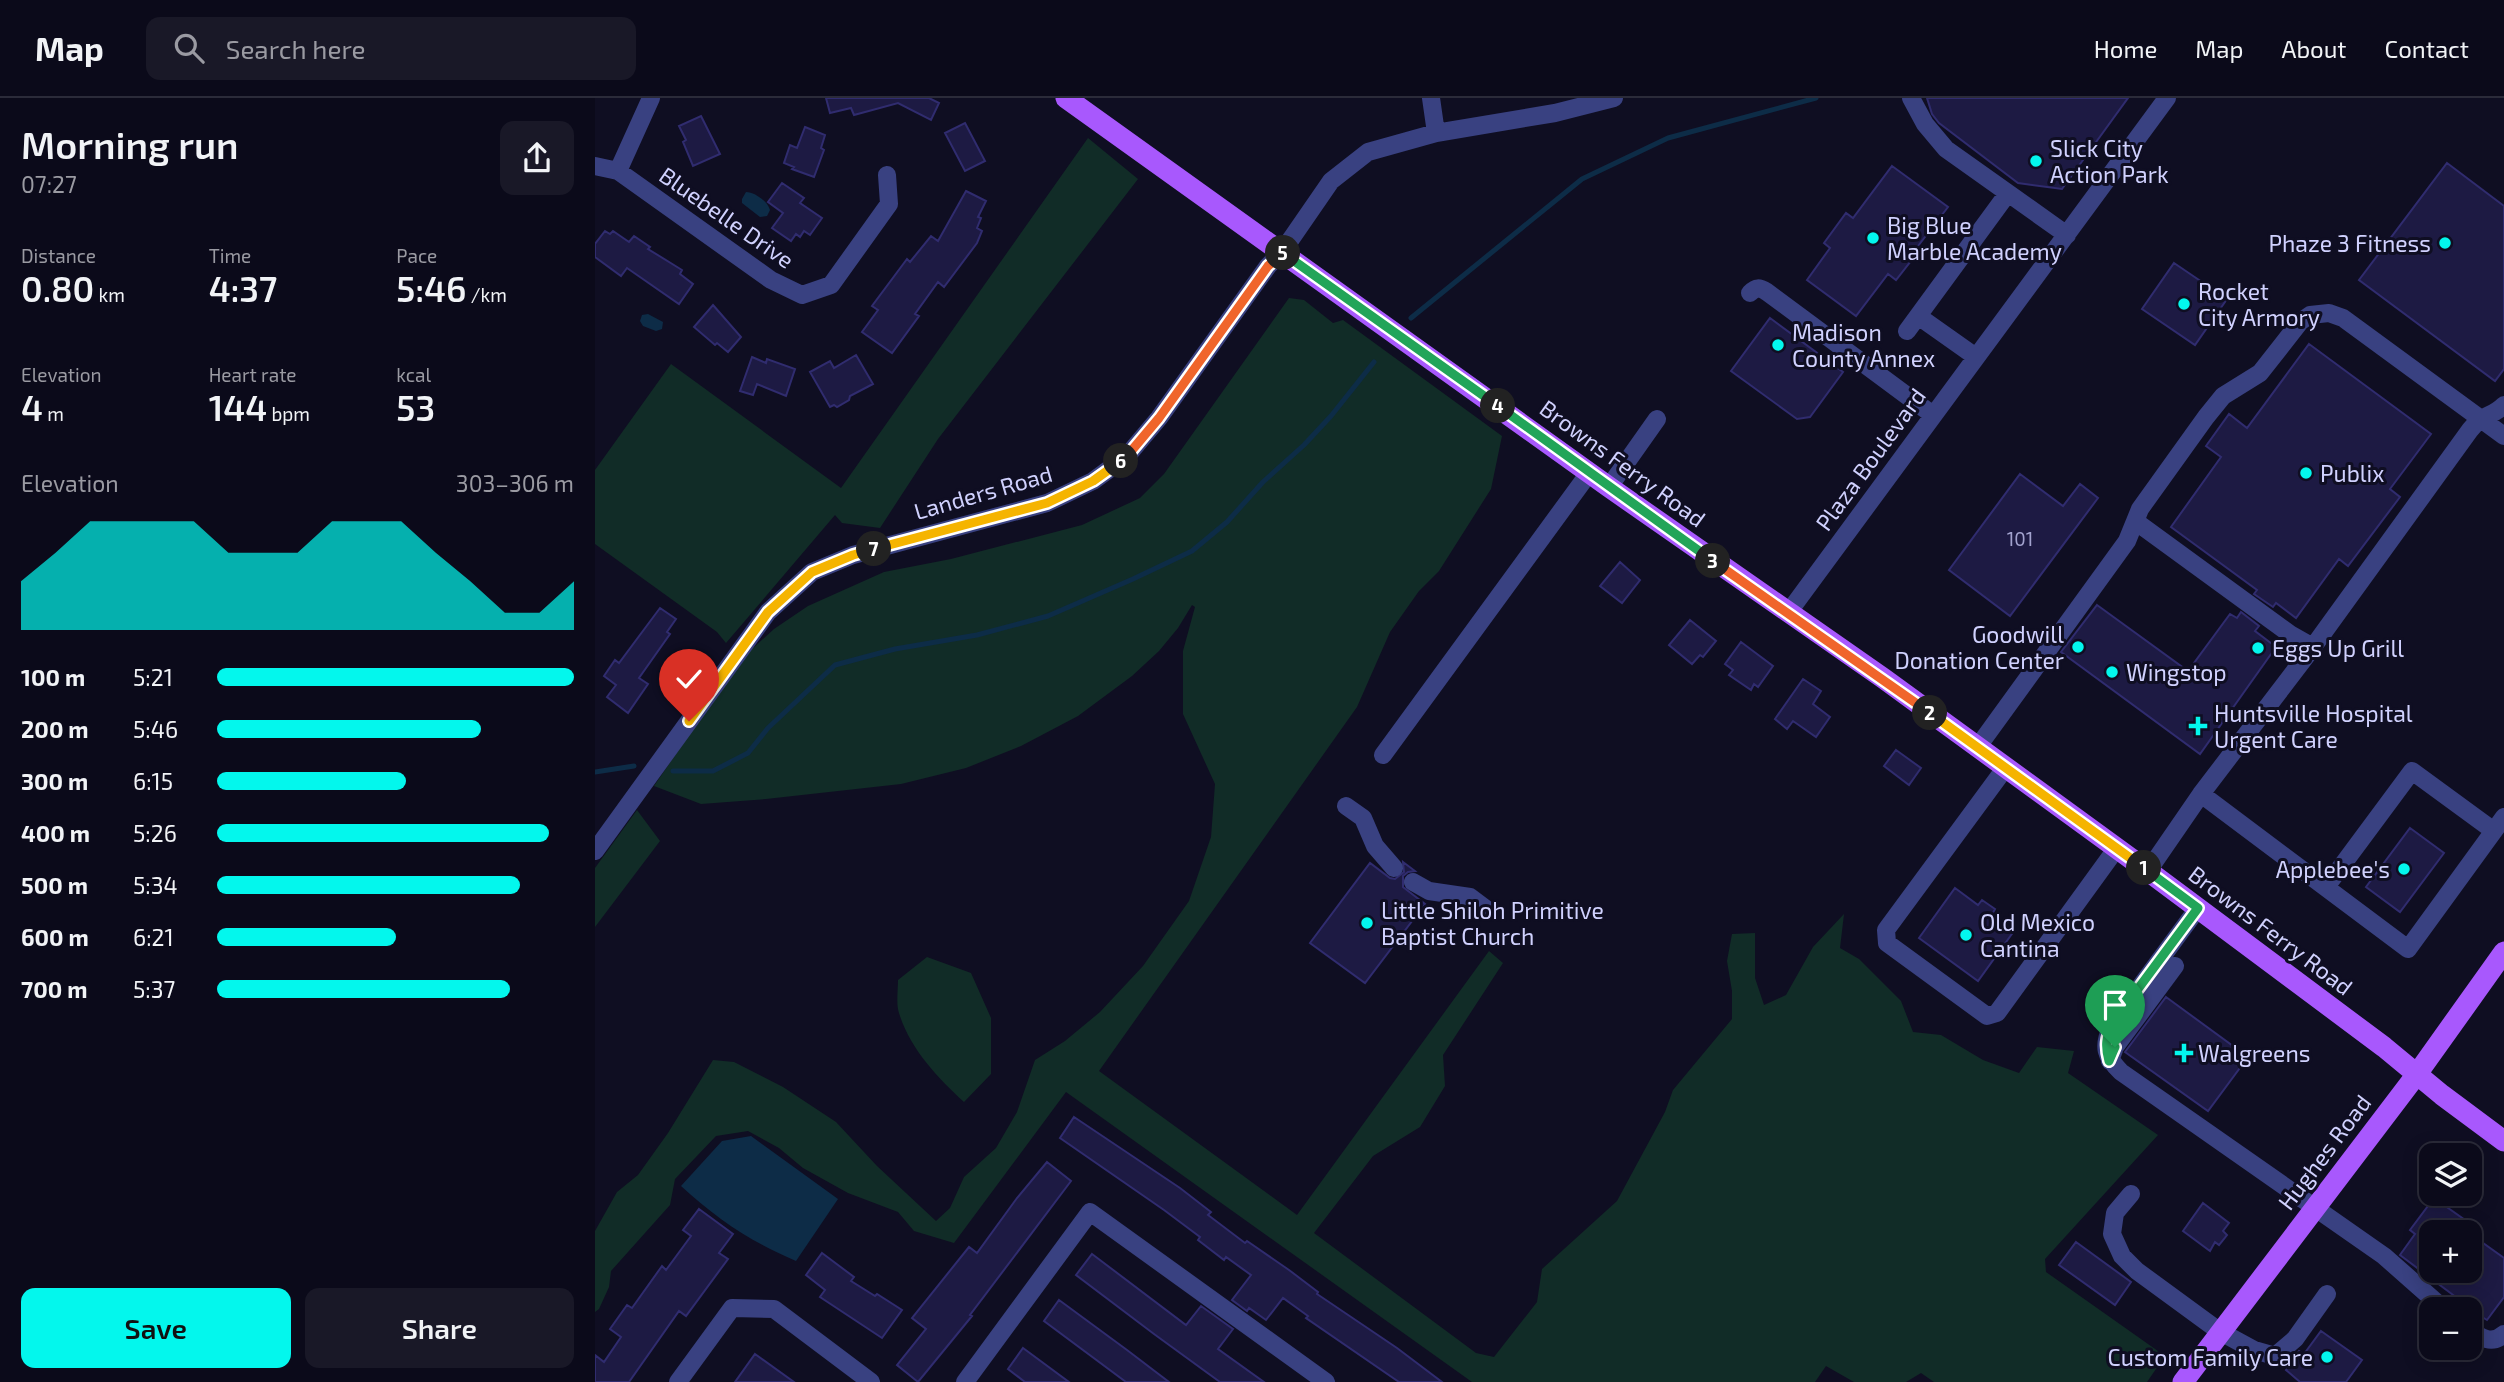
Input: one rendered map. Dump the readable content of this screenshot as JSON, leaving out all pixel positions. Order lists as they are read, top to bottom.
{
  "streets": {
    "main road": ["Browns Ferry Road", "Hughes Road"],
    "street": ["Bluebelle Drive", "Plaza Boulevard", "Landers Road"]
  },
  "crossings": [
    ["Plaza Boulevard", "Browns Ferry Road"],
    ["Browns Ferry Road", "Landers Road"],
    ["Browns Ferry Road", "Hughes Road"]
  ],
  "places": {
    "other": [
      "Slick City Action Park",
      "Big Blue Marble Academy",
      "Phaze 3 Fitness",
      "Rocket City Armory",
      "Madison County Annex",
      "Publix",
      "Goodwill Donation Center",
      "Eggs Up Grill",
      "Wingstop",
      "Applebee's",
      "Little Shiloh Primitive Baptist Church",
      "Old Mexico Cantina",
      "Custom Family Care"
    ],
    "health": ["Huntsville Hospital Urgent Care", "Walgreens"]
  },
  "house_numbers": ["101"],
  "page": {
    "header": "Map",
    "search": "Search here",
    "nav": [
      "Home",
      "Map",
      "About",
      "Contact"
    ],
    "heading": ["Morning run", "07:27"],
    "stats": [
      ["Distance", "0.80 km"],
      ["Time", "4:37"],
      ["Pace", "5:46 /km"],
      ["Elevation", "4 m"],
      ["Heart rate", "144 bpm"],
      ["kcal", "53"]
    ],
    "pins": [
      "5",
      "4",
      "6",
      "7",
      "3",
      "2",
      "1"
    ],
    "chart": ["Elevation", "303–306 m"],
    "list": [
      {
        "name": "100 m",
        "note": "5:21"
      },
      {
        "name": "200 m",
        "note": "5:46"
      },
      {
        "name": "300 m",
        "note": "6:15"
      },
      {
        "name": "400 m",
        "note": "5:26"
      },
      {
        "name": "500 m",
        "note": "5:34"
      },
      {
        "name": "600 m",
        "note": "6:21"
      },
      {
        "name": "700 m",
        "note": "5:37"
      }
    ],
    "map_buttons": ["+", "−"],
    "buttons": ["Save", "Share"]
  }
}
